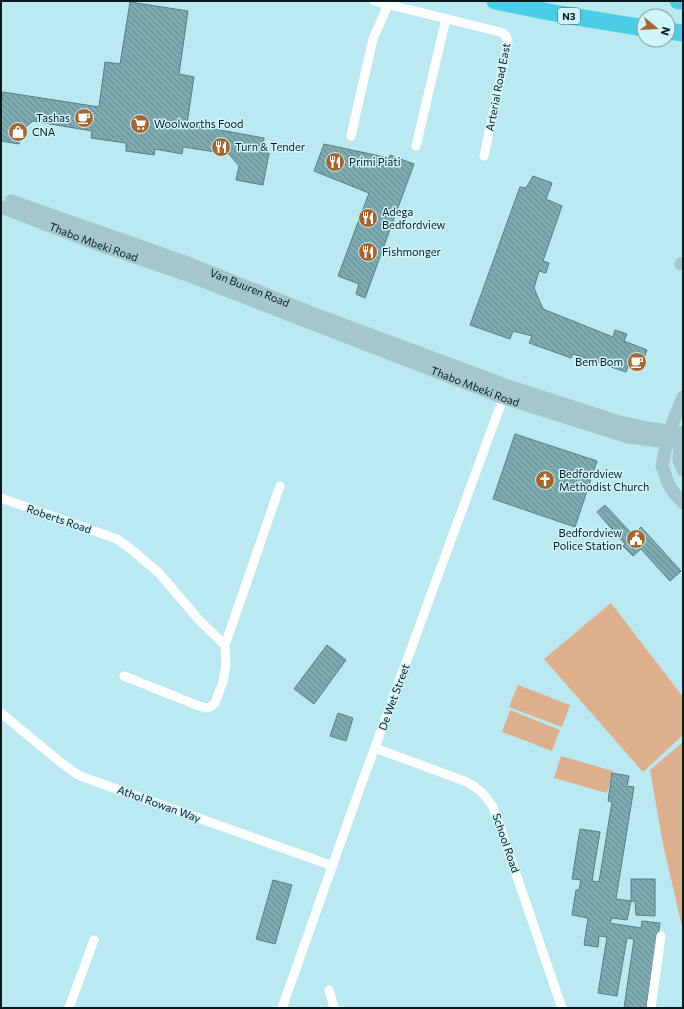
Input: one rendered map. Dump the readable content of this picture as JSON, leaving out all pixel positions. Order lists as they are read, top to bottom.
{
  "streets": {
    "highway": ["N3"],
    "main road": ["Thabo Mbeki Road", "Van Buuren Road"],
    "street": [
      "Arterial Road East",
      "Roberts Road",
      "De Wet Street",
      "Athol Rowan Way",
      "School Road"
    ]
  },
  "crossings": [
    ["Thabo Mbeki Road", "Van Buuren Road"],
    ["Thabo Mbeki Road", "De Wet Street"],
    ["De Wet Street", "Athol Rowan Way"],
    ["De Wet Street", "School Road"]
  ],
  "places": {
    "cafe": ["Tashas", "Bem Bom"],
    "supermarket": ["Woolworths Food"],
    "shop": ["CNA"],
    "restaurant": [
      "Turn & Tender",
      "Primi Piati",
      "Adega Bedfordview",
      "Fishmonger"
    ],
    "church": ["Bedfordview Methodist Church"],
    "public building": ["Bedfordview Police Station"]
  },
  "north": "right"
}
